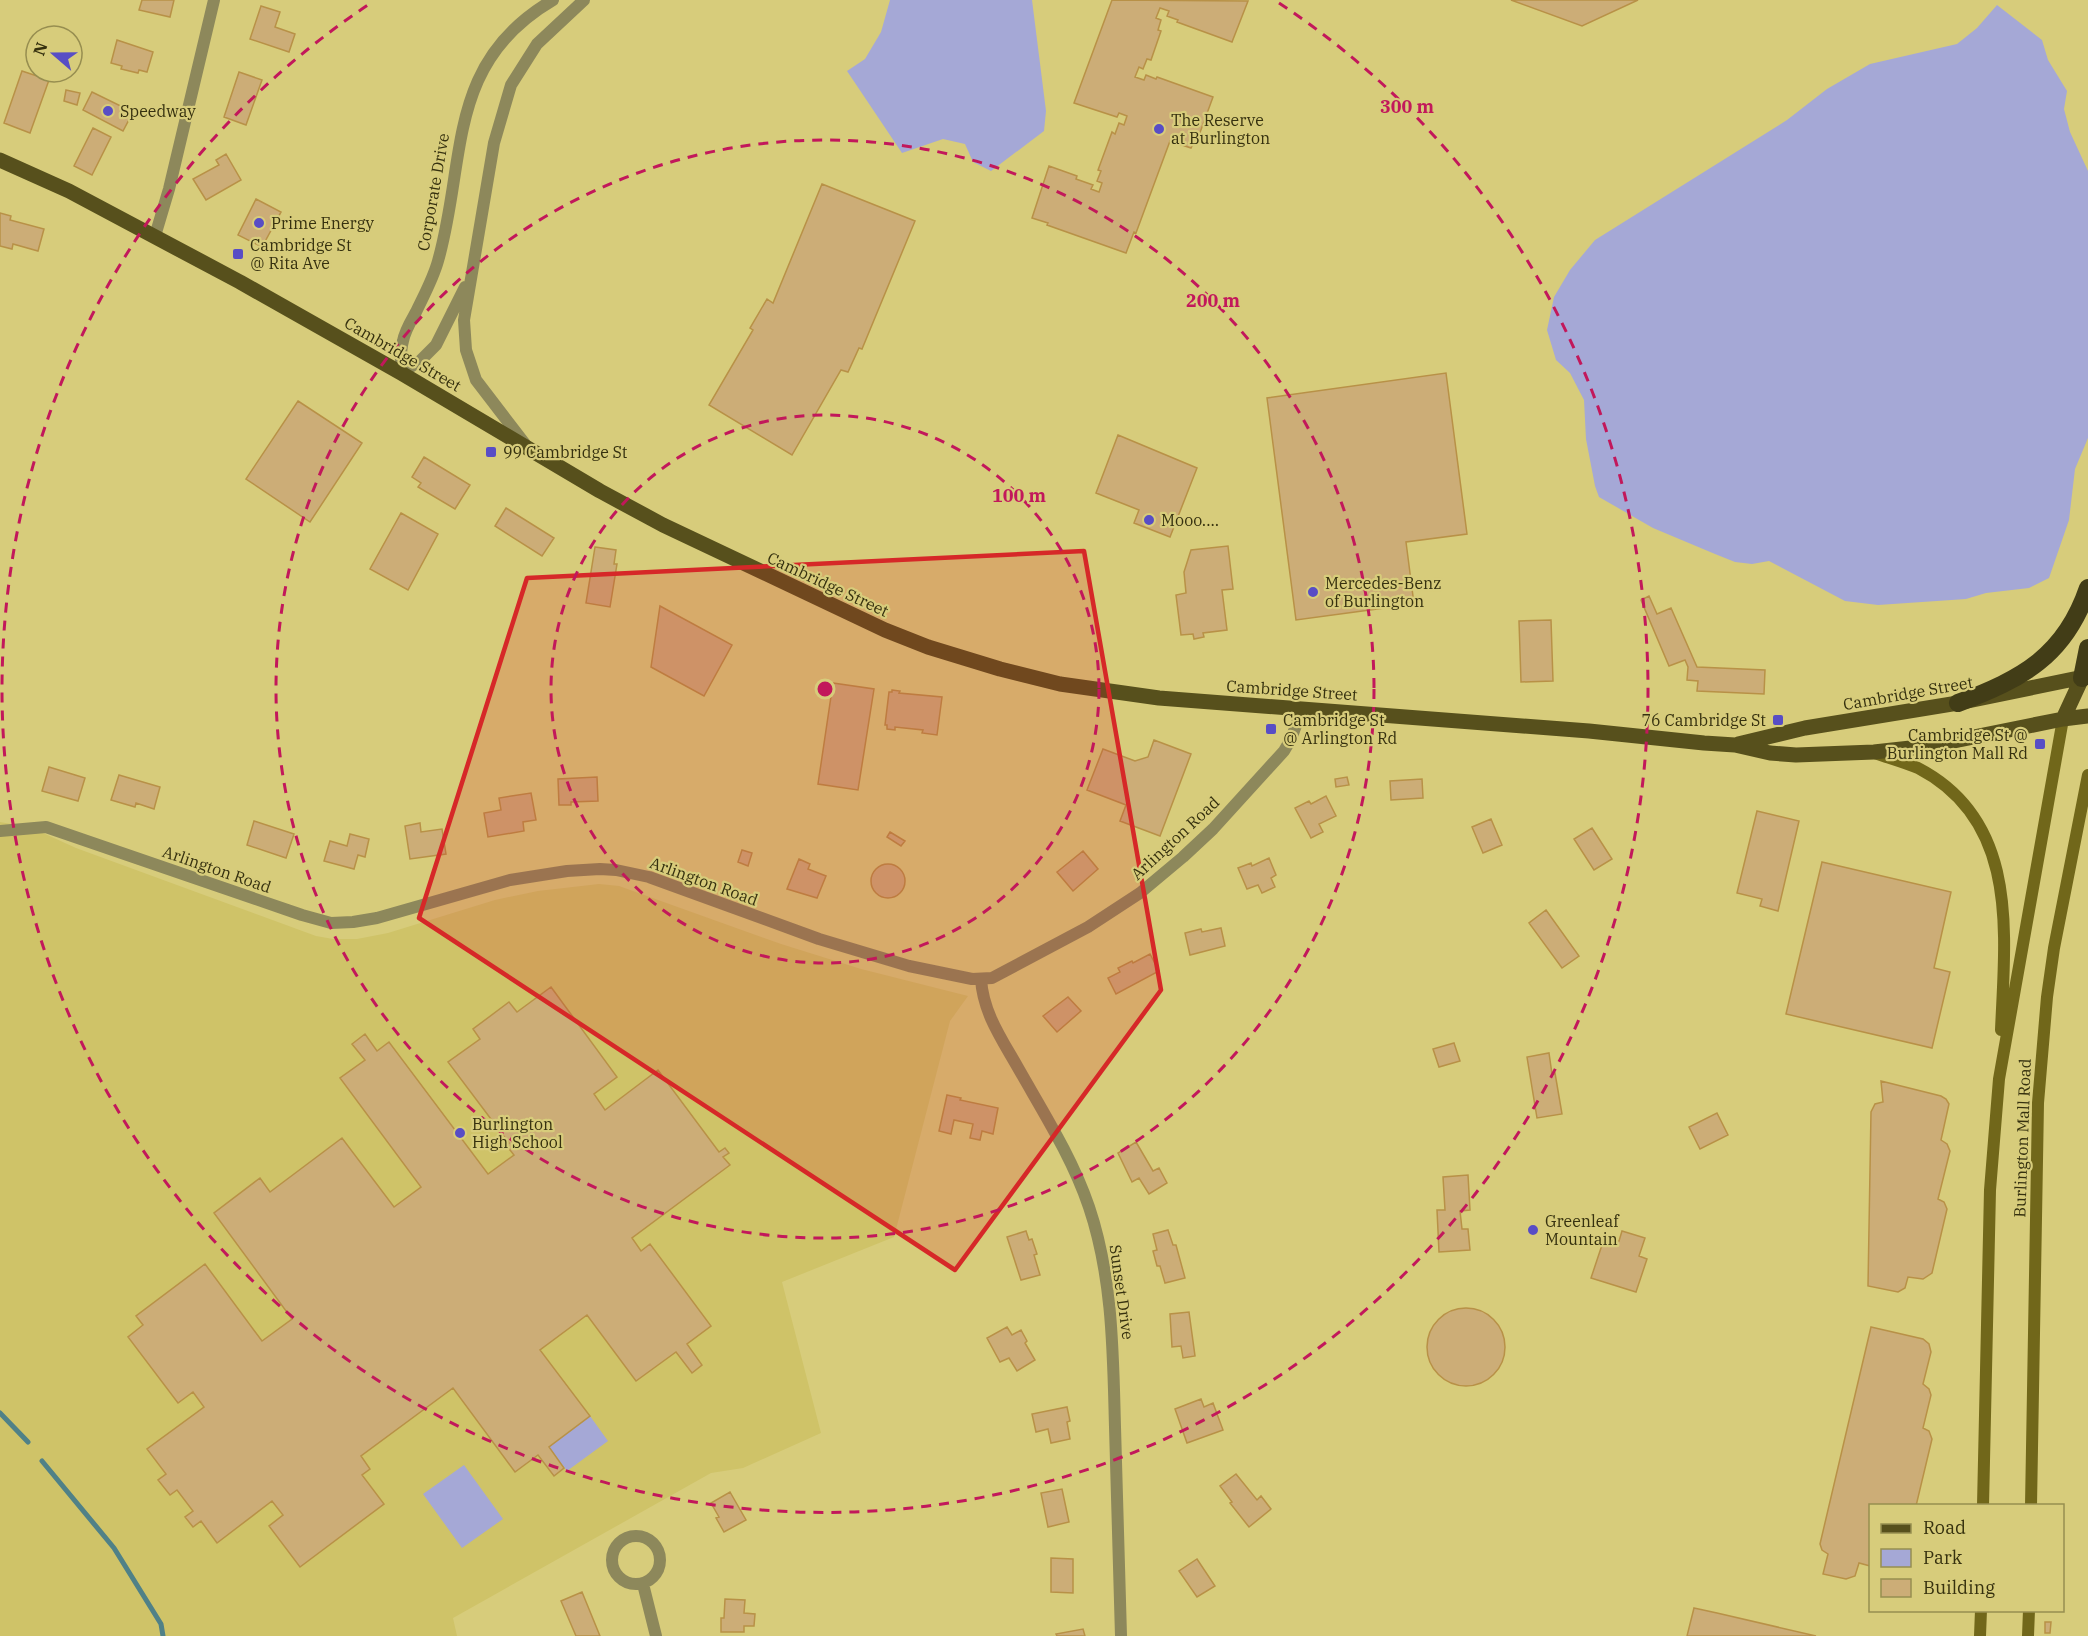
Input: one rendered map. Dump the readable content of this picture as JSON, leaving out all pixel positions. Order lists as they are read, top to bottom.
{
  "streets": {
    "main road": ["Cambridge Street", "Burlington Mall Road"],
    "street": ["Corporate Drive", "Arlington Road", "Sunset Drive"]
  },
  "crossings": [
    ["Corporate Drive", "Cambridge Street"],
    ["Cambridge Street", "Arlington Road"],
    ["Cambridge Street", "Burlington Mall Road"],
    ["Arlington Road", "Sunset Drive"]
  ],
  "places": {
    "other": [
      "Speedway",
      "The Reserve at Burlington",
      "Prime Energy",
      "Mooo....",
      "Mercedes-Benz of Burlington",
      "Burlington High School",
      "Greenleaf Mountain"
    ],
    "transit": [
      "Cambridge St @ Rita Ave",
      "99 Cambridge St",
      "76 Cambridge St",
      "Cambridge St @ Arlington Rd",
      "Cambridge St @ Burlington Mall Rd"
    ]
  },
  "legend": ["Road", "Park", "Building"],
  "north": "left",
  "rings": ["300 m", "200 m", "100 m"]
}
